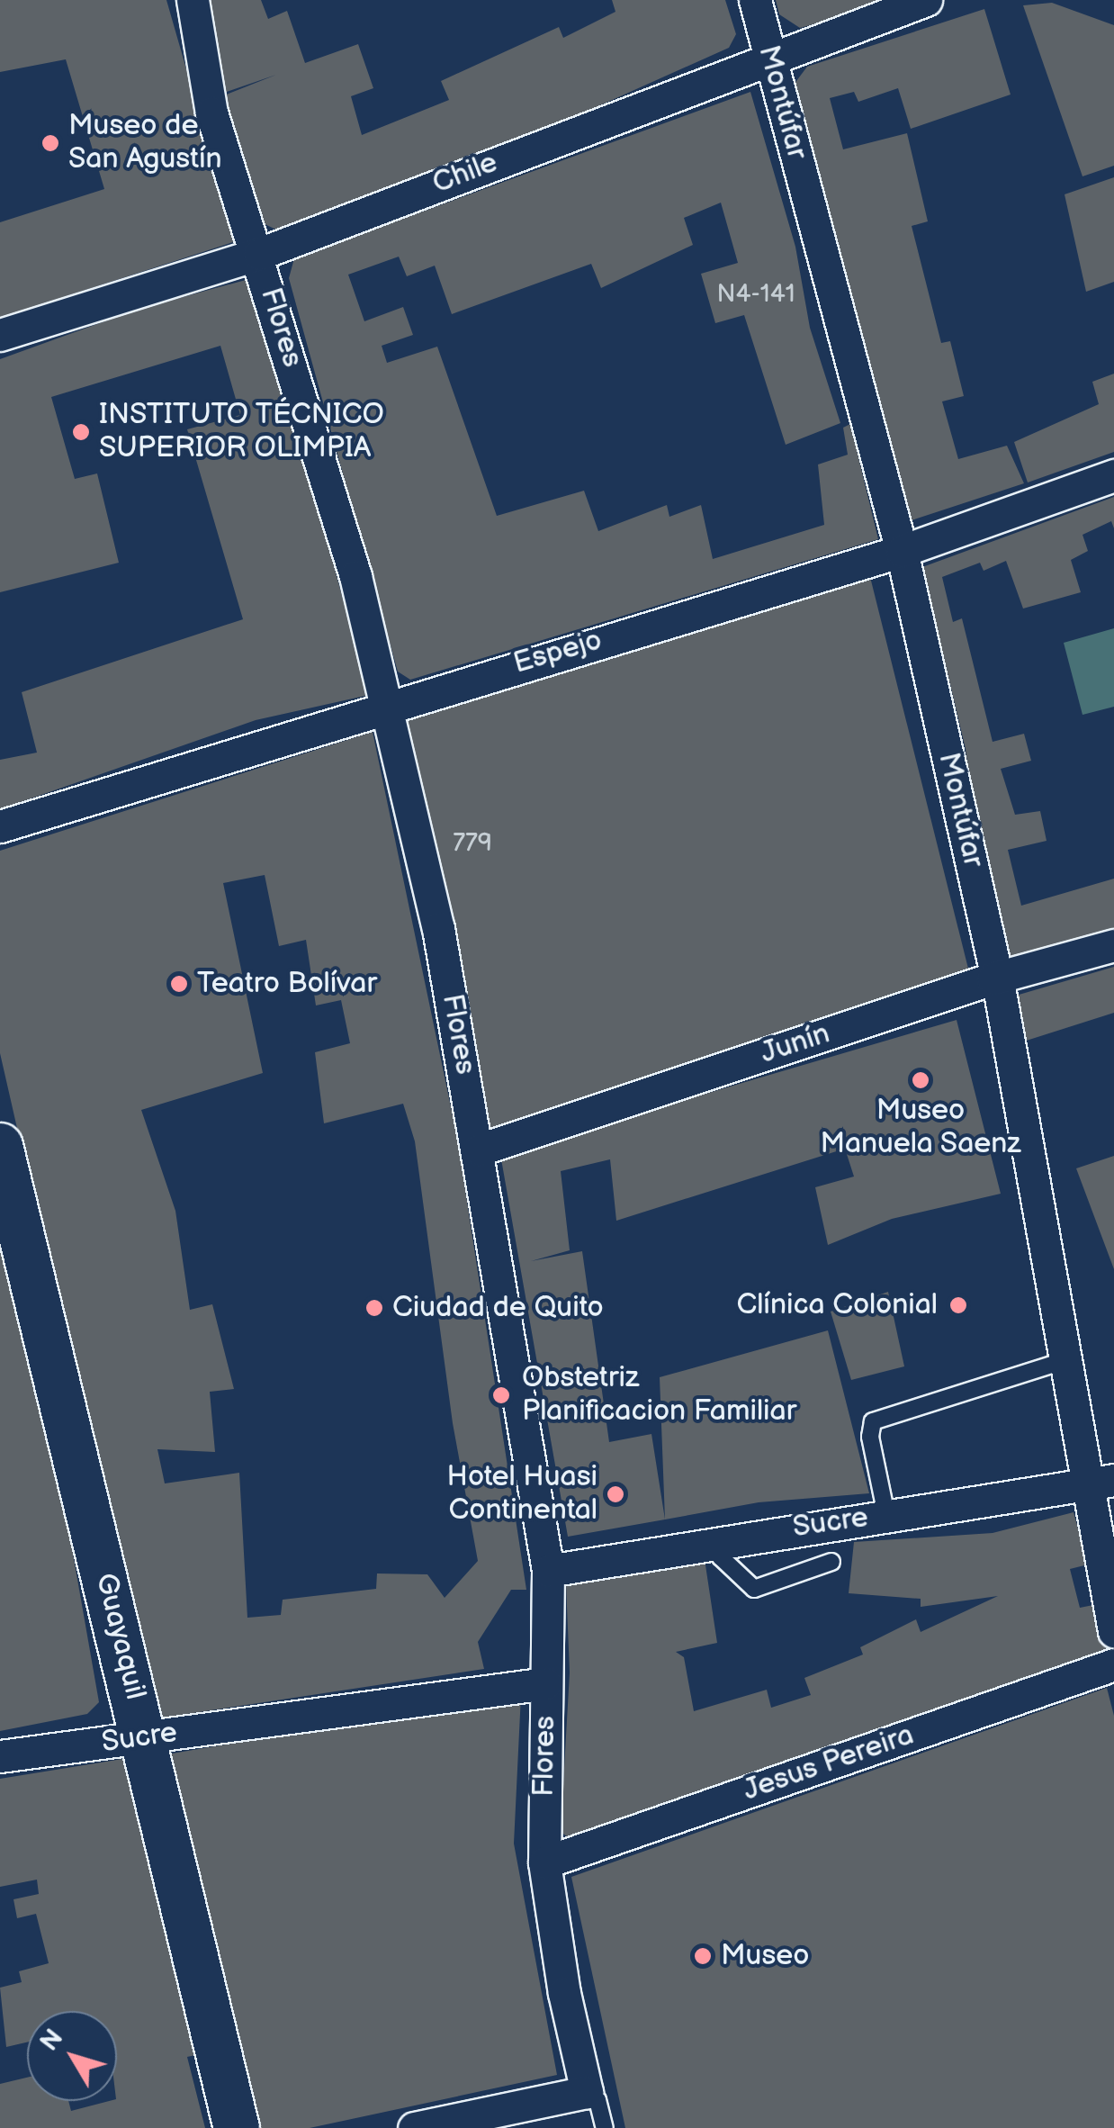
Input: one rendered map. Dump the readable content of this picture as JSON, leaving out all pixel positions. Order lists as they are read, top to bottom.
{
  "streets": {
    "street": [
      "Montúfar",
      "Chile",
      "Flores",
      "Espejo",
      "Junín",
      "Sucre",
      "Guayaquil",
      "Jesus Pereira"
    ]
  },
  "crossings": [
    ["Montúfar", "Chile"],
    ["Montúfar", "Espejo"],
    ["Montúfar", "Junín"],
    ["Montúfar", "Sucre"],
    ["Chile", "Flores"],
    ["Flores", "Espejo"],
    ["Flores", "Junín"],
    ["Flores", "Sucre"],
    ["Flores", "Jesus Pereira"],
    ["Sucre", "Guayaquil"]
  ],
  "places": [
    "Museo de San Agustín",
    "INSTITUTO TÉCNICO SUPERIOR OLIMPIA",
    "Teatro Bolívar",
    "Museo Manuela Saenz",
    "Clínica Colonial",
    "Ciudad de Quito",
    "Obstetriz Planificacion Familiar",
    "Hotel Huasi Continental",
    "Museo"
  ],
  "house_numbers": ["N4-141", "779"],
  "north": "top left"
}
